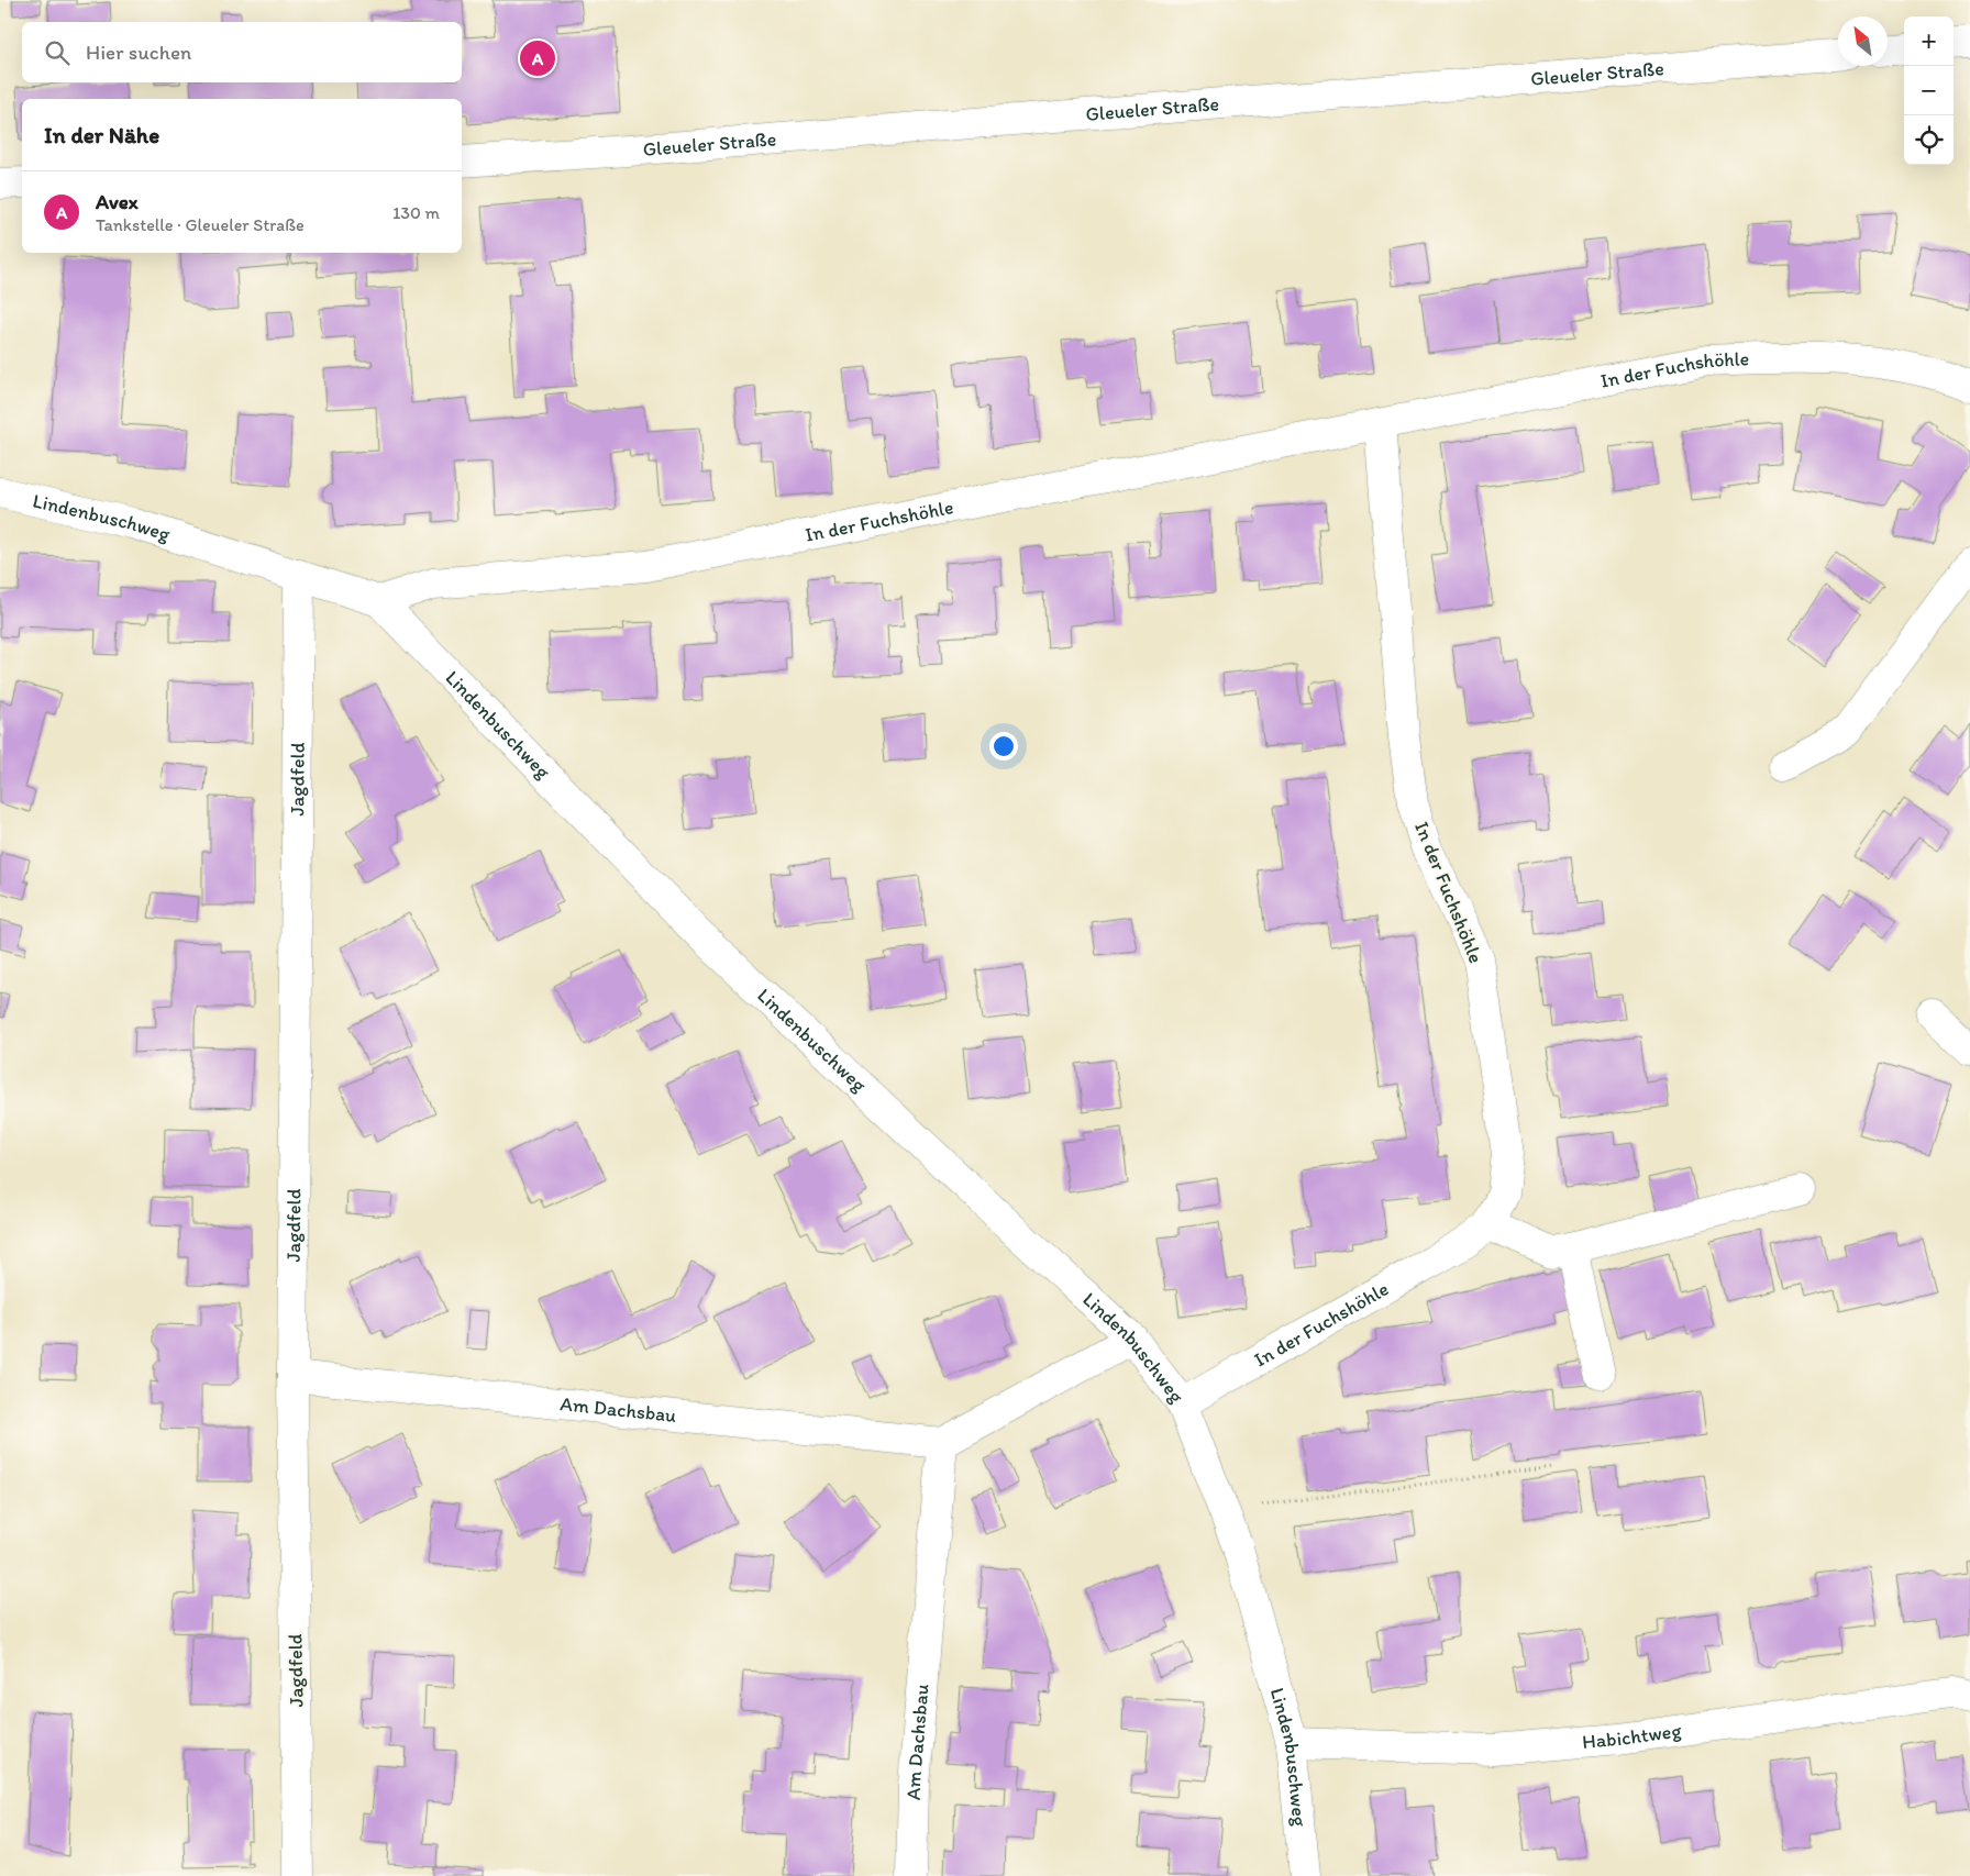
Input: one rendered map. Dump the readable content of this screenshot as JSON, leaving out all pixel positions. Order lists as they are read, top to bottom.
{
  "streets": {
    "street": [
      "Gleueler Straße",
      "In der Fuchshöhle",
      "Lindenbuschweg",
      "Jagdfeld",
      "Am Dachsbau",
      "Habichtweg"
    ]
  },
  "crossings": [
    ["In der Fuchshöhle", "Lindenbuschweg"],
    ["Lindenbuschweg", "Jagdfeld"],
    ["Lindenbuschweg", "Habichtweg"],
    ["Jagdfeld", "Am Dachsbau"]
  ],
  "north": "top left",
  "page": {
    "map_buttons": ["+", "−"],
    "search": "Hier suchen",
    "pins": "A",
    "heading": "In der Nähe",
    "list": [
      {
        "mark": "A",
        "name": "Avex",
        "note": "Tankstelle · Gleueler Straße",
        "value": "130 m"
      }
    ]
  }
}
